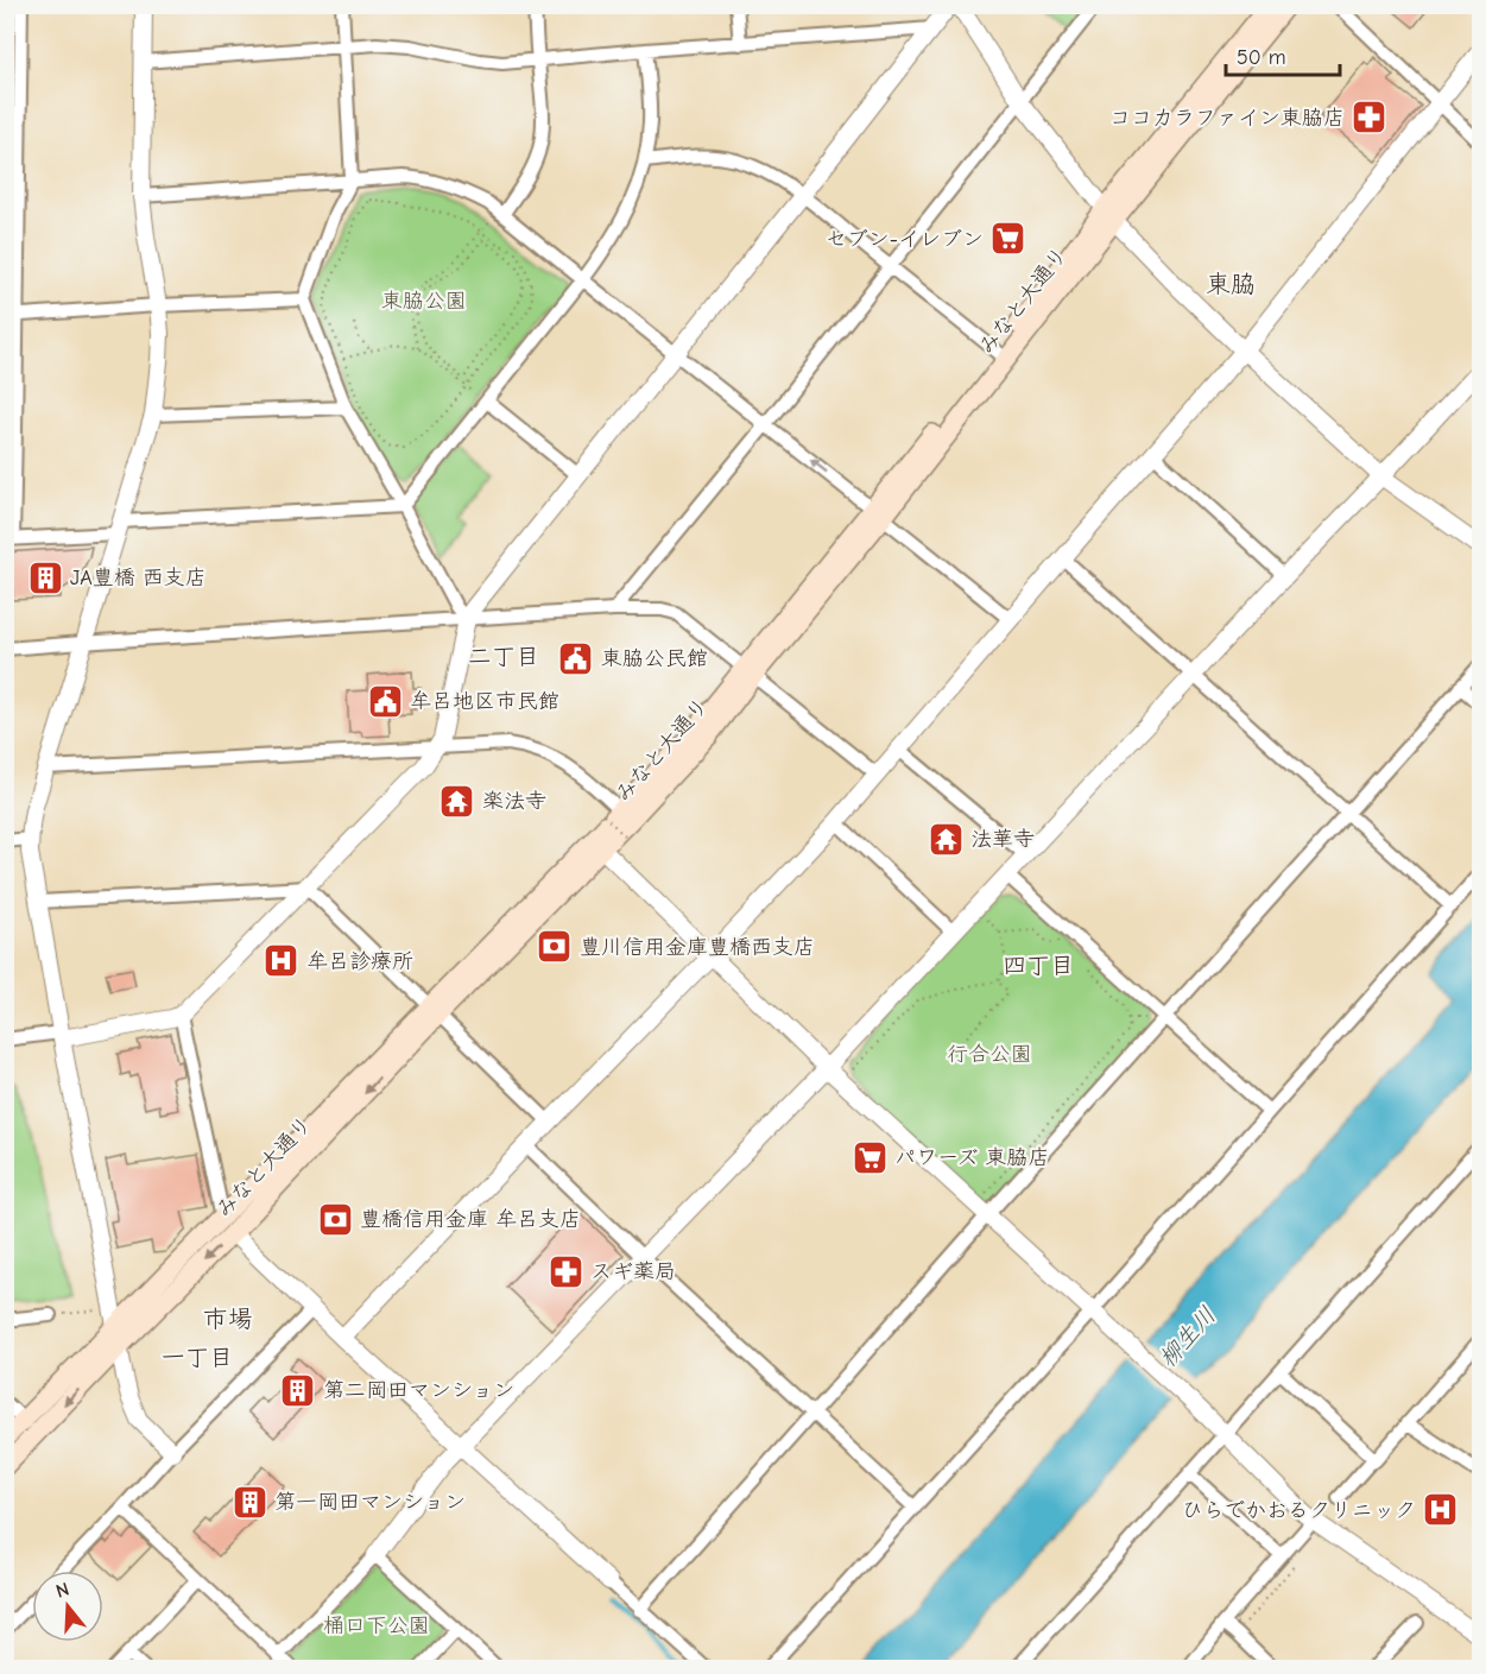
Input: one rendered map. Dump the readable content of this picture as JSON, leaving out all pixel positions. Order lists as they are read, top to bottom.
{
  "streets": {
    "main road": ["みなと大通り"]
  },
  "districts": [
    "東脇",
    "二丁目",
    "四丁目",
    "市場",
    "一丁目"
  ],
  "water": ["柳生川"],
  "parks": ["東脇公園", "行合公園", "桶口下公園"],
  "places": {
    "pharmacy": ["ココカラファイン東脇店", "スギ薬局"],
    "supermarket": ["セブン-イレブン", "パワーズ 東脇店"],
    "building": ["JA豊橋 西支店", "第二岡田マンション", "第一岡田マンション"],
    "public building": ["東脇公民館", "牟呂地区市民館"],
    "temple": ["楽法寺", "法華寺"],
    "bank": ["豊川信用金庫豊橋西支店", "豊橋信用金庫 牟呂支店"],
    "hospital": ["牟呂診療所", "ひらでかおるクリニック"]
  },
  "scale_bar": "50 m",
  "north": "top"
}
